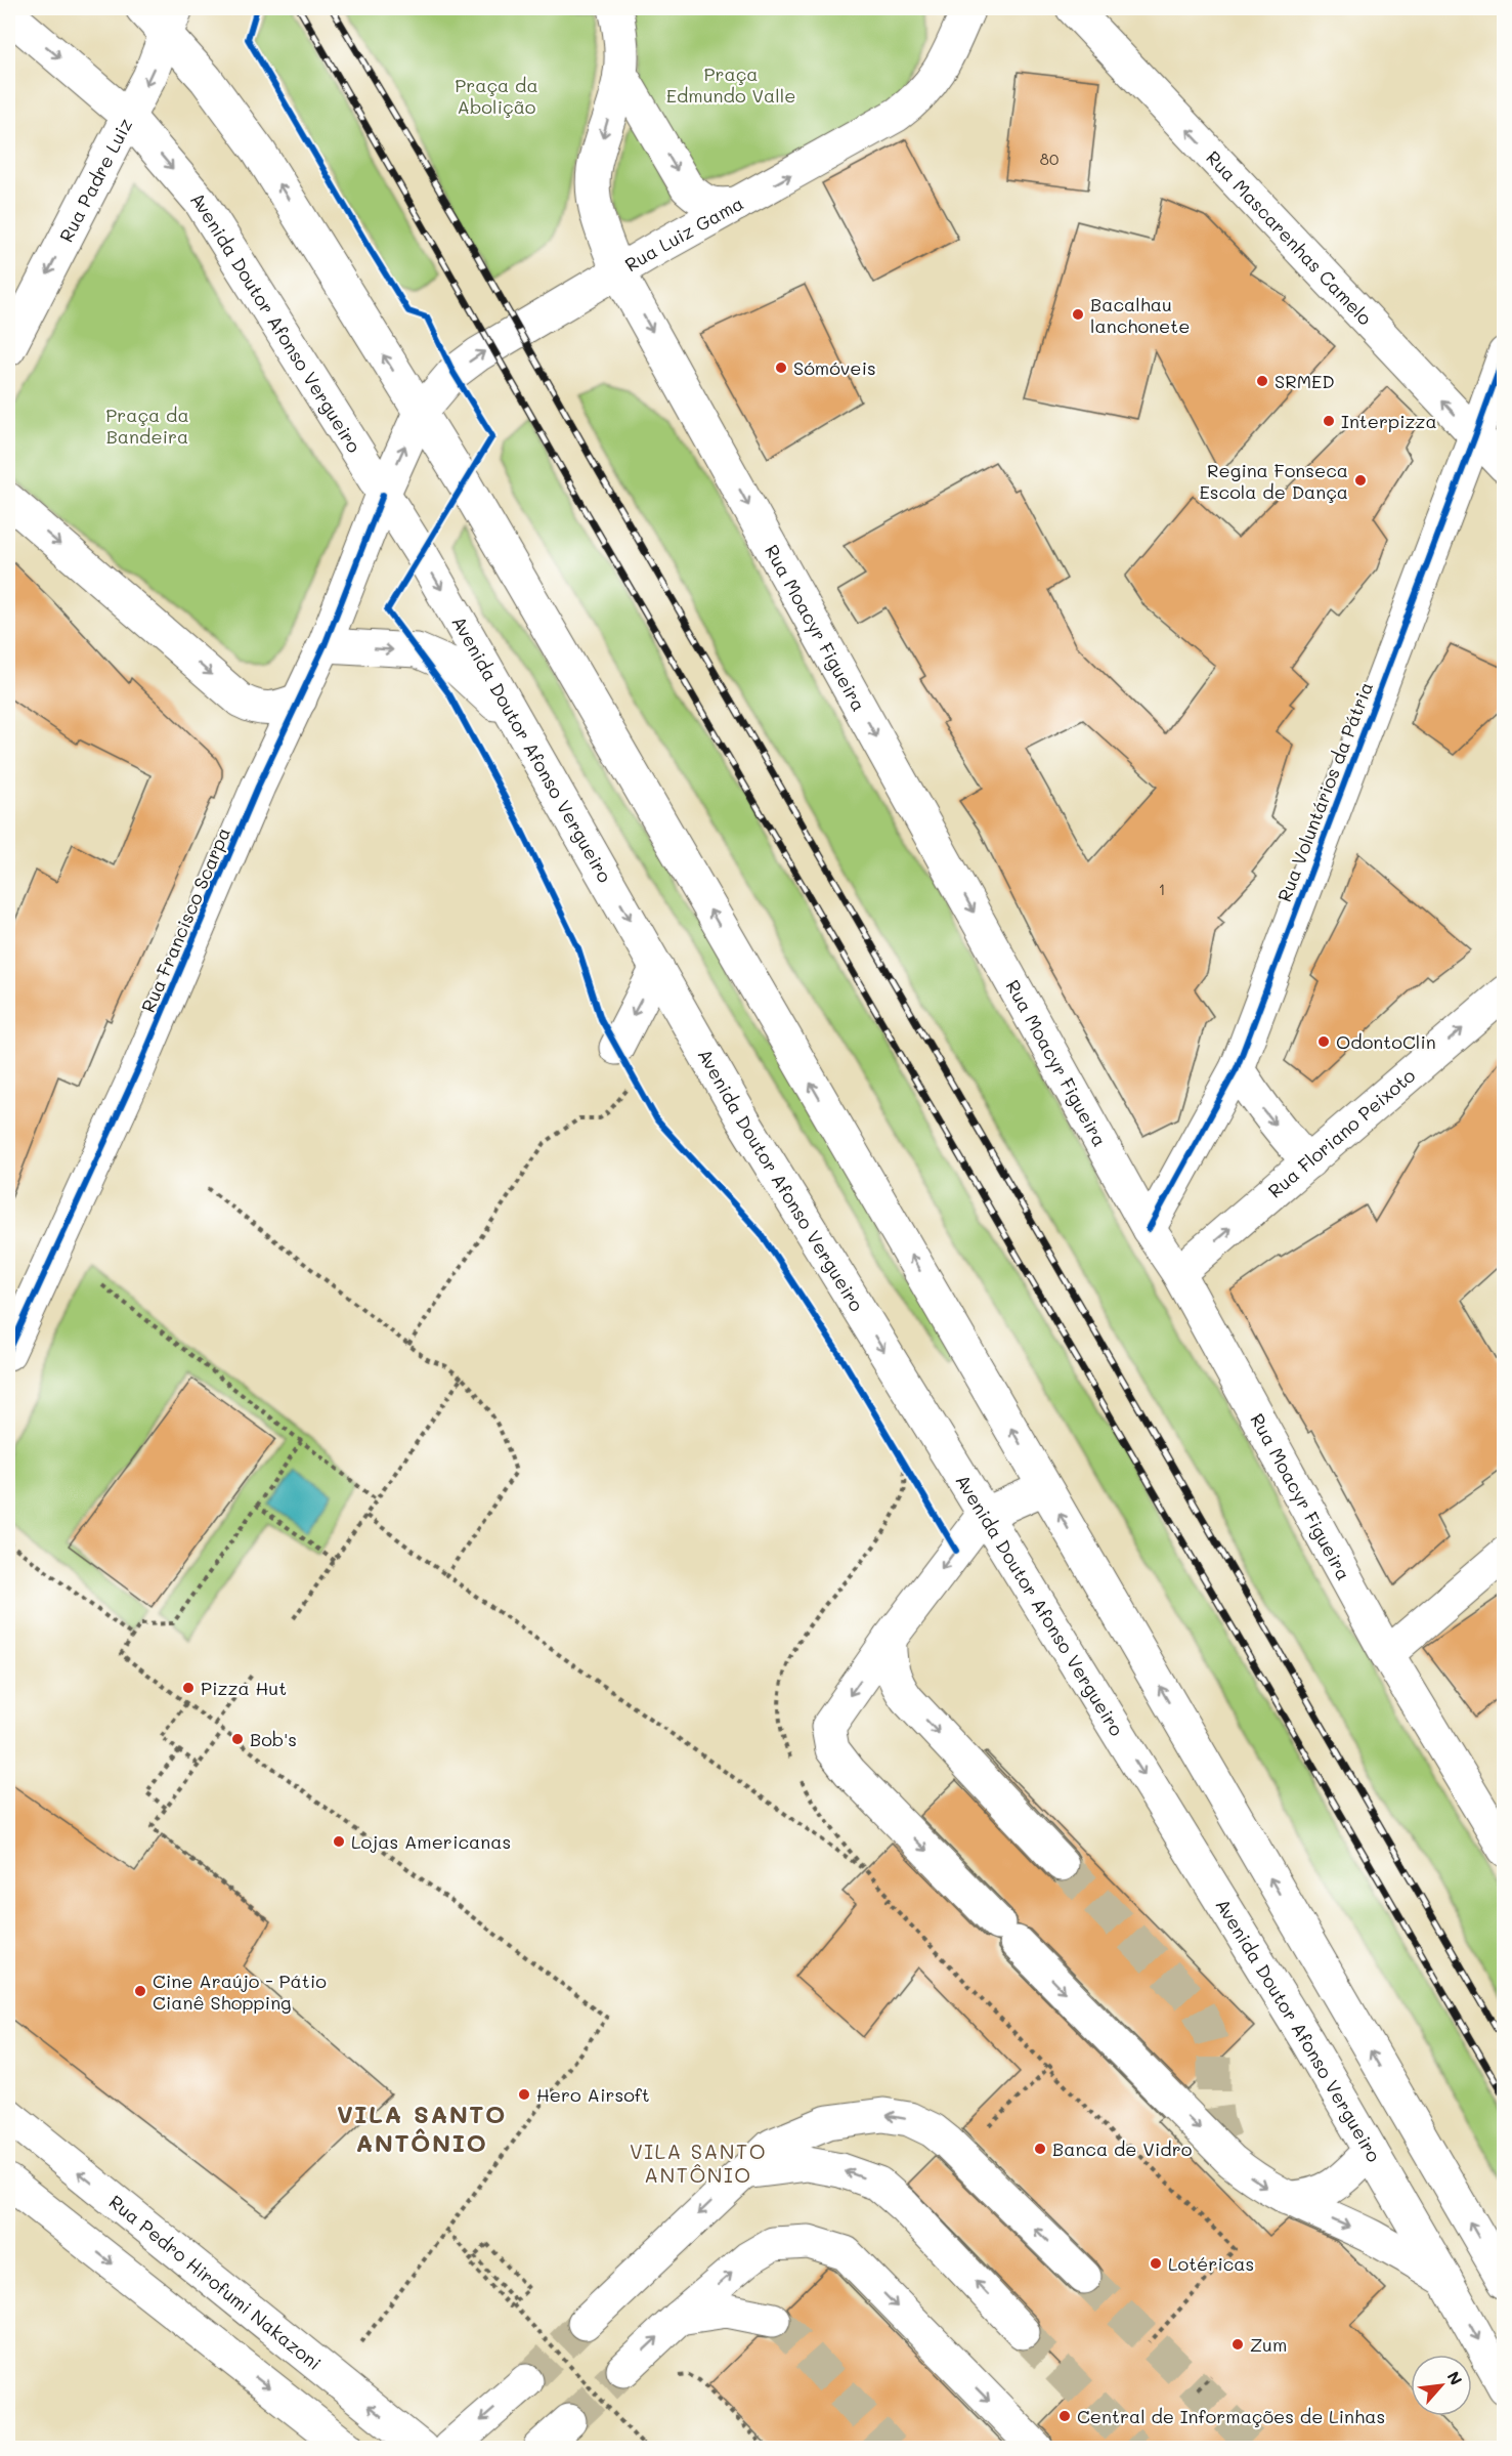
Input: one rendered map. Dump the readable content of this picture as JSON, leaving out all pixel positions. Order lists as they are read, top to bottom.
{
  "streets": {
    "main road": [
      "Rua Padre Luiz",
      "Rua Luiz Gama",
      "Rua Mascarenhas Camelo",
      "Avenida Doutor Afonso Vergueiro",
      "Rua Moacyr Figueira",
      "Rua Voluntários da Pátria",
      "Rua Francisco Scarpa",
      "Rua Floriano Peixoto",
      "Rua Pedro Hirofumi Nakazoni"
    ]
  },
  "crossings": [
    ["Rua Padre Luiz", "Avenida Doutor Afonso Vergueiro"],
    ["Rua Luiz Gama", "Rua Moacyr Figueira"],
    ["Rua Luiz Gama", "Rua Francisco Scarpa"],
    ["Rua Mascarenhas Camelo", "Rua Voluntários da Pátria"],
    ["Avenida Doutor Afonso Vergueiro", "Rua Francisco Scarpa"],
    ["Rua Moacyr Figueira", "Rua Voluntários da Pátria"],
    ["Rua Moacyr Figueira", "Rua Floriano Peixoto"]
  ],
  "one_way": [
    "Rua Padre Luiz",
    "Rua Luiz Gama",
    "Rua Mascarenhas Camelo",
    "Rua Floriano Peixoto"
  ],
  "districts": ["VILA SANTO ANTÔNIO", "VILA SANTO ANTÔNIO"],
  "parks": ["Praça Edmundo Valle", "Praça da Abolição", "Praça da Bandeira"],
  "places": [
    "Bacalhau lanchonete",
    "Sómóveis",
    "SRMED",
    "Interpizza",
    "Regina Fonseca Escola de Dança",
    "OdontoClin",
    "Pizza Hut",
    "Bob's",
    "Lojas Americanas",
    "Cine Araújo - Pátio Cianê Shopping",
    "Hero Airsoft",
    "Banca de Vidro",
    "Lotéricas",
    "Zum",
    "Central de Informações de Linhas"
  ],
  "house_numbers": ["80", "1"],
  "north": "top right"
}
